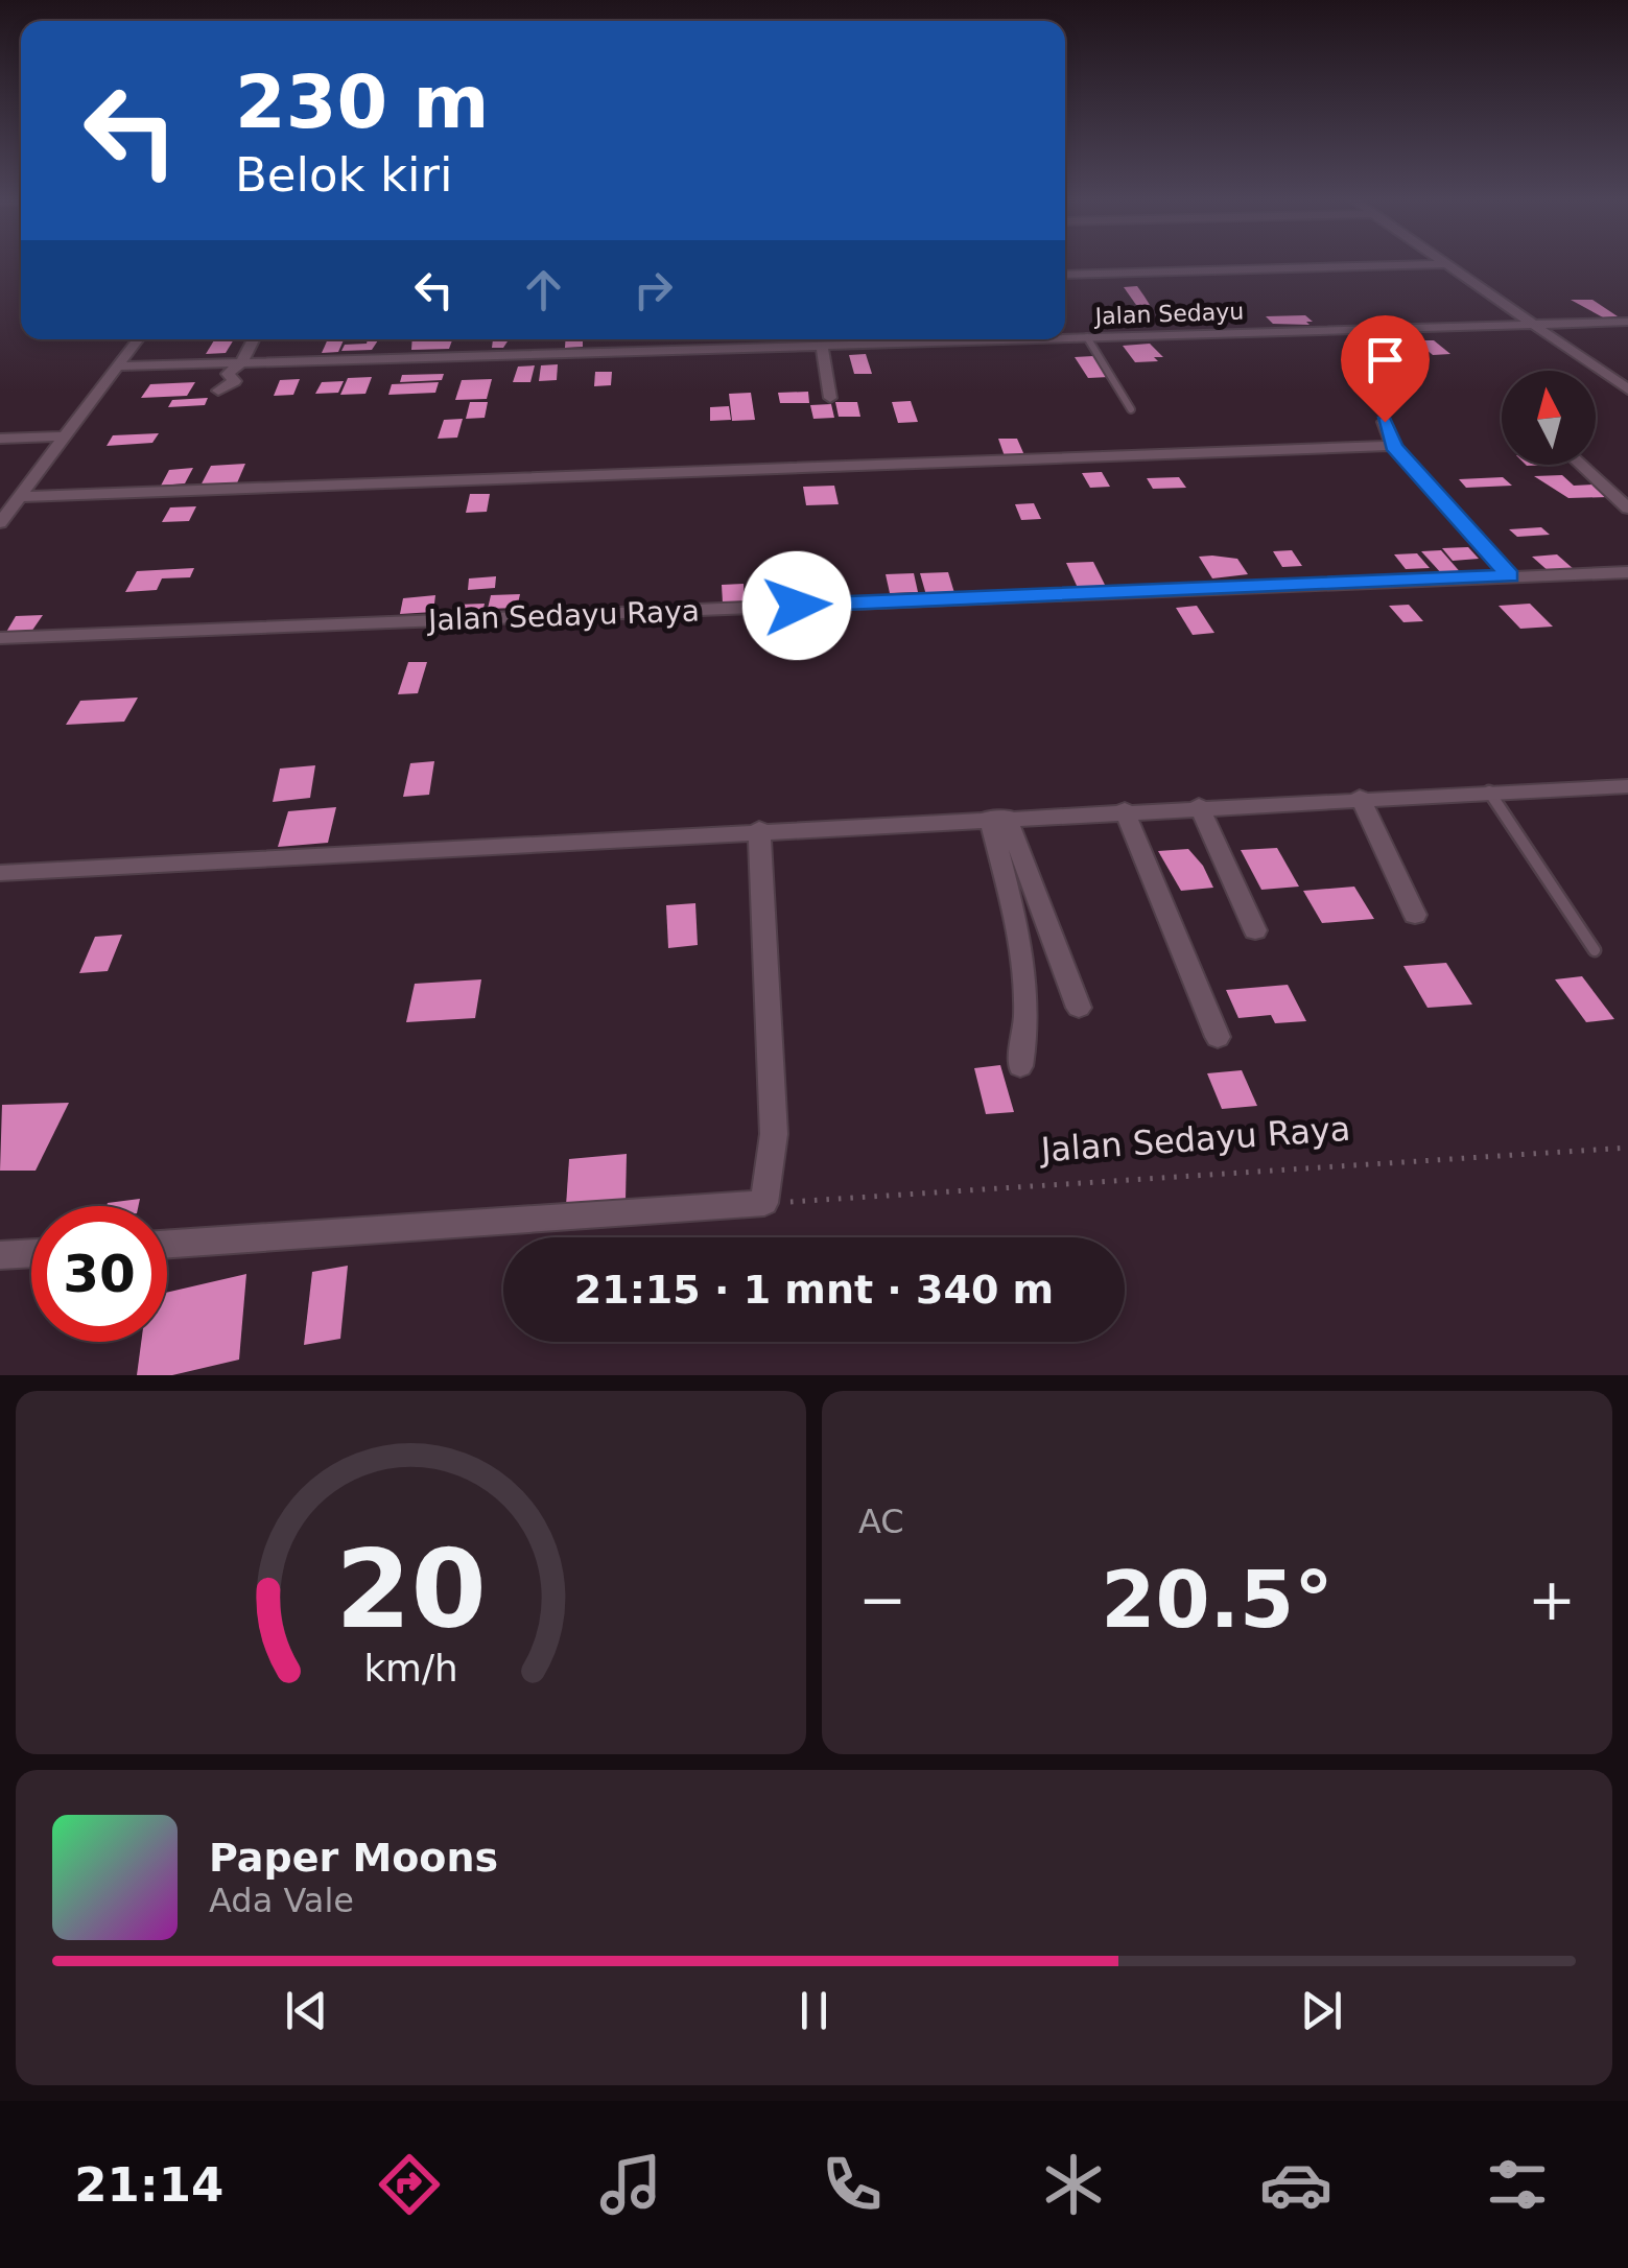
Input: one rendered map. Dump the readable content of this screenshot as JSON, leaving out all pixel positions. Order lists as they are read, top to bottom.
{
  "streets": {
    "street": ["Jalan Sedayu", "Jalan Sedayu Raya"]
  },
  "north": "top",
  "page": {
    "turn": ["230 m", "Belok kiri"],
    "limit": "30",
    "trip": "21:15 · 1 mnt · 340 m",
    "tile": "AC",
    "heat": ["−", "20.5°", "+"],
    "song": ["Paper Moons", "Ada Vale"],
    "tabs": "21:14",
    "gauge": ["20", "km/h"]
  }
}
